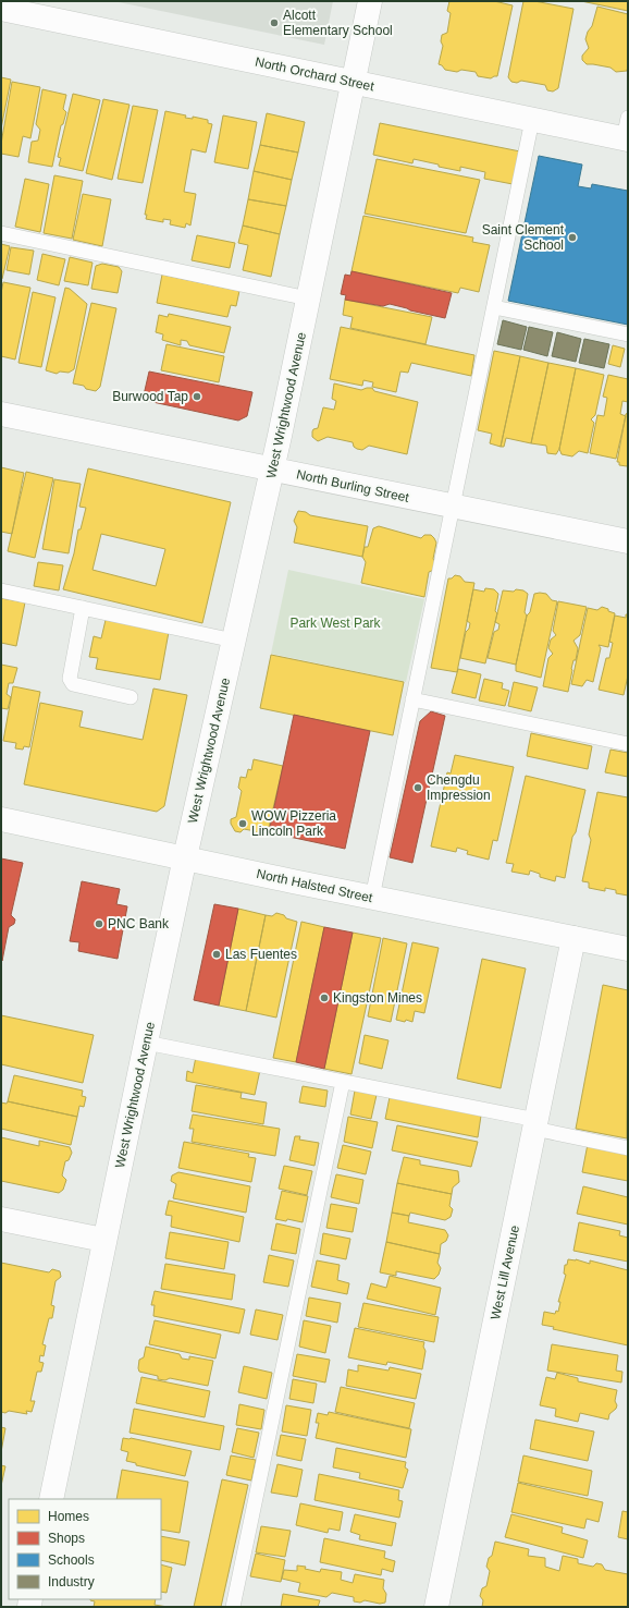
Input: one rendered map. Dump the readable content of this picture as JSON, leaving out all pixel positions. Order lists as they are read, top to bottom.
{
  "streets": {
    "street": [
      "North Orchard Street",
      "West Wrightwood Avenue",
      "North Burling Street",
      "North Halsted Street",
      "West Lill Avenue"
    ]
  },
  "crossings": [
    ["North Orchard Street", "West Wrightwood Avenue"],
    ["West Wrightwood Avenue", "North Burling Street"],
    ["West Wrightwood Avenue", "North Halsted Street"],
    ["North Halsted Street", "West Lill Avenue"]
  ],
  "parks": ["Park West Park"],
  "places": [
    "Alcott Elementary School",
    "Saint Clement School",
    "Burwood Tap",
    "Chengdu Impression",
    "WOW Pizzeria Lincoln Park",
    "PNC Bank",
    "Las Fuentes",
    "Kingston Mines"
  ],
  "legend": [
    "Homes",
    "Shops",
    "Schools",
    "Industry"
  ]
}
